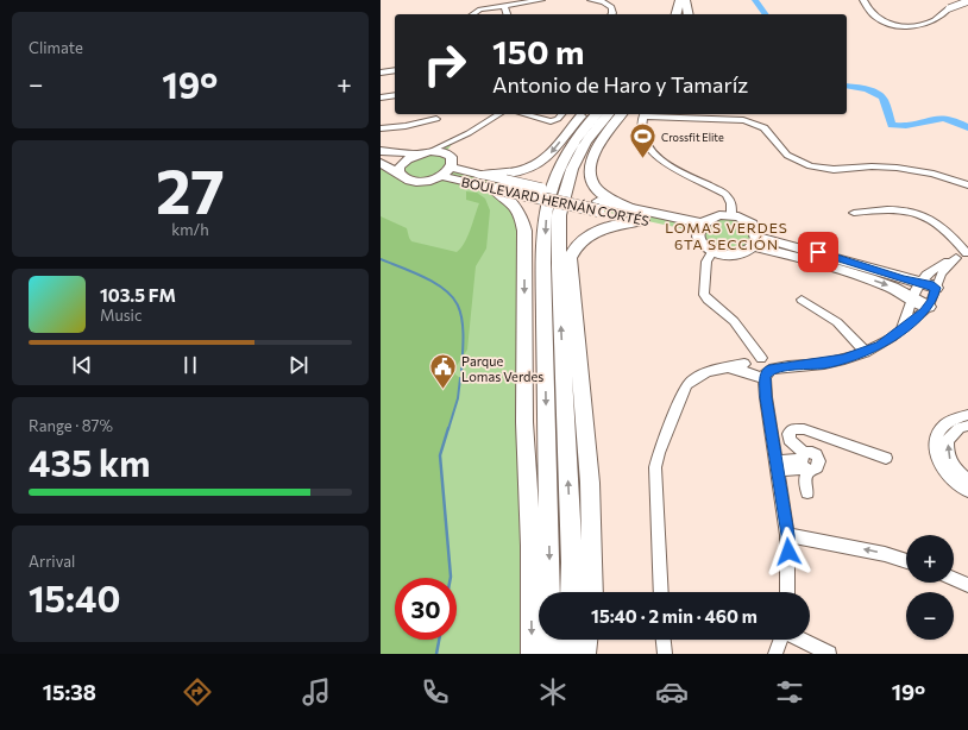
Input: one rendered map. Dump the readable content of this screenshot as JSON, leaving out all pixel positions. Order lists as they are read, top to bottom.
{
  "streets": {
    "main road": ["BOULEVARD HERNÁN CORTÉS"]
  },
  "districts": ["LOMAS VERDES 6TA SECCIÓN"],
  "places": {
    "sports": ["Crossfit Elite"],
    "public building": ["Parque Lomas Verdes"]
  },
  "page": {
    "tile": [
      "Climate",
      ["27", "km/h"],
      ["Range · 87%", "435 km"],
      ["Arrival", "15:40"]
    ],
    "turn": ["150 m", "Antonio de Haro y Tamaríz"],
    "heat": ["−", "19°", "+"],
    "song": ["103.5 FM", "Music"],
    "map_buttons": ["+", "−"],
    "limit": "30",
    "trip": "15:40 · 2 min · 460 m",
    "tabs": ["15:38", "19°"]
  }
}
